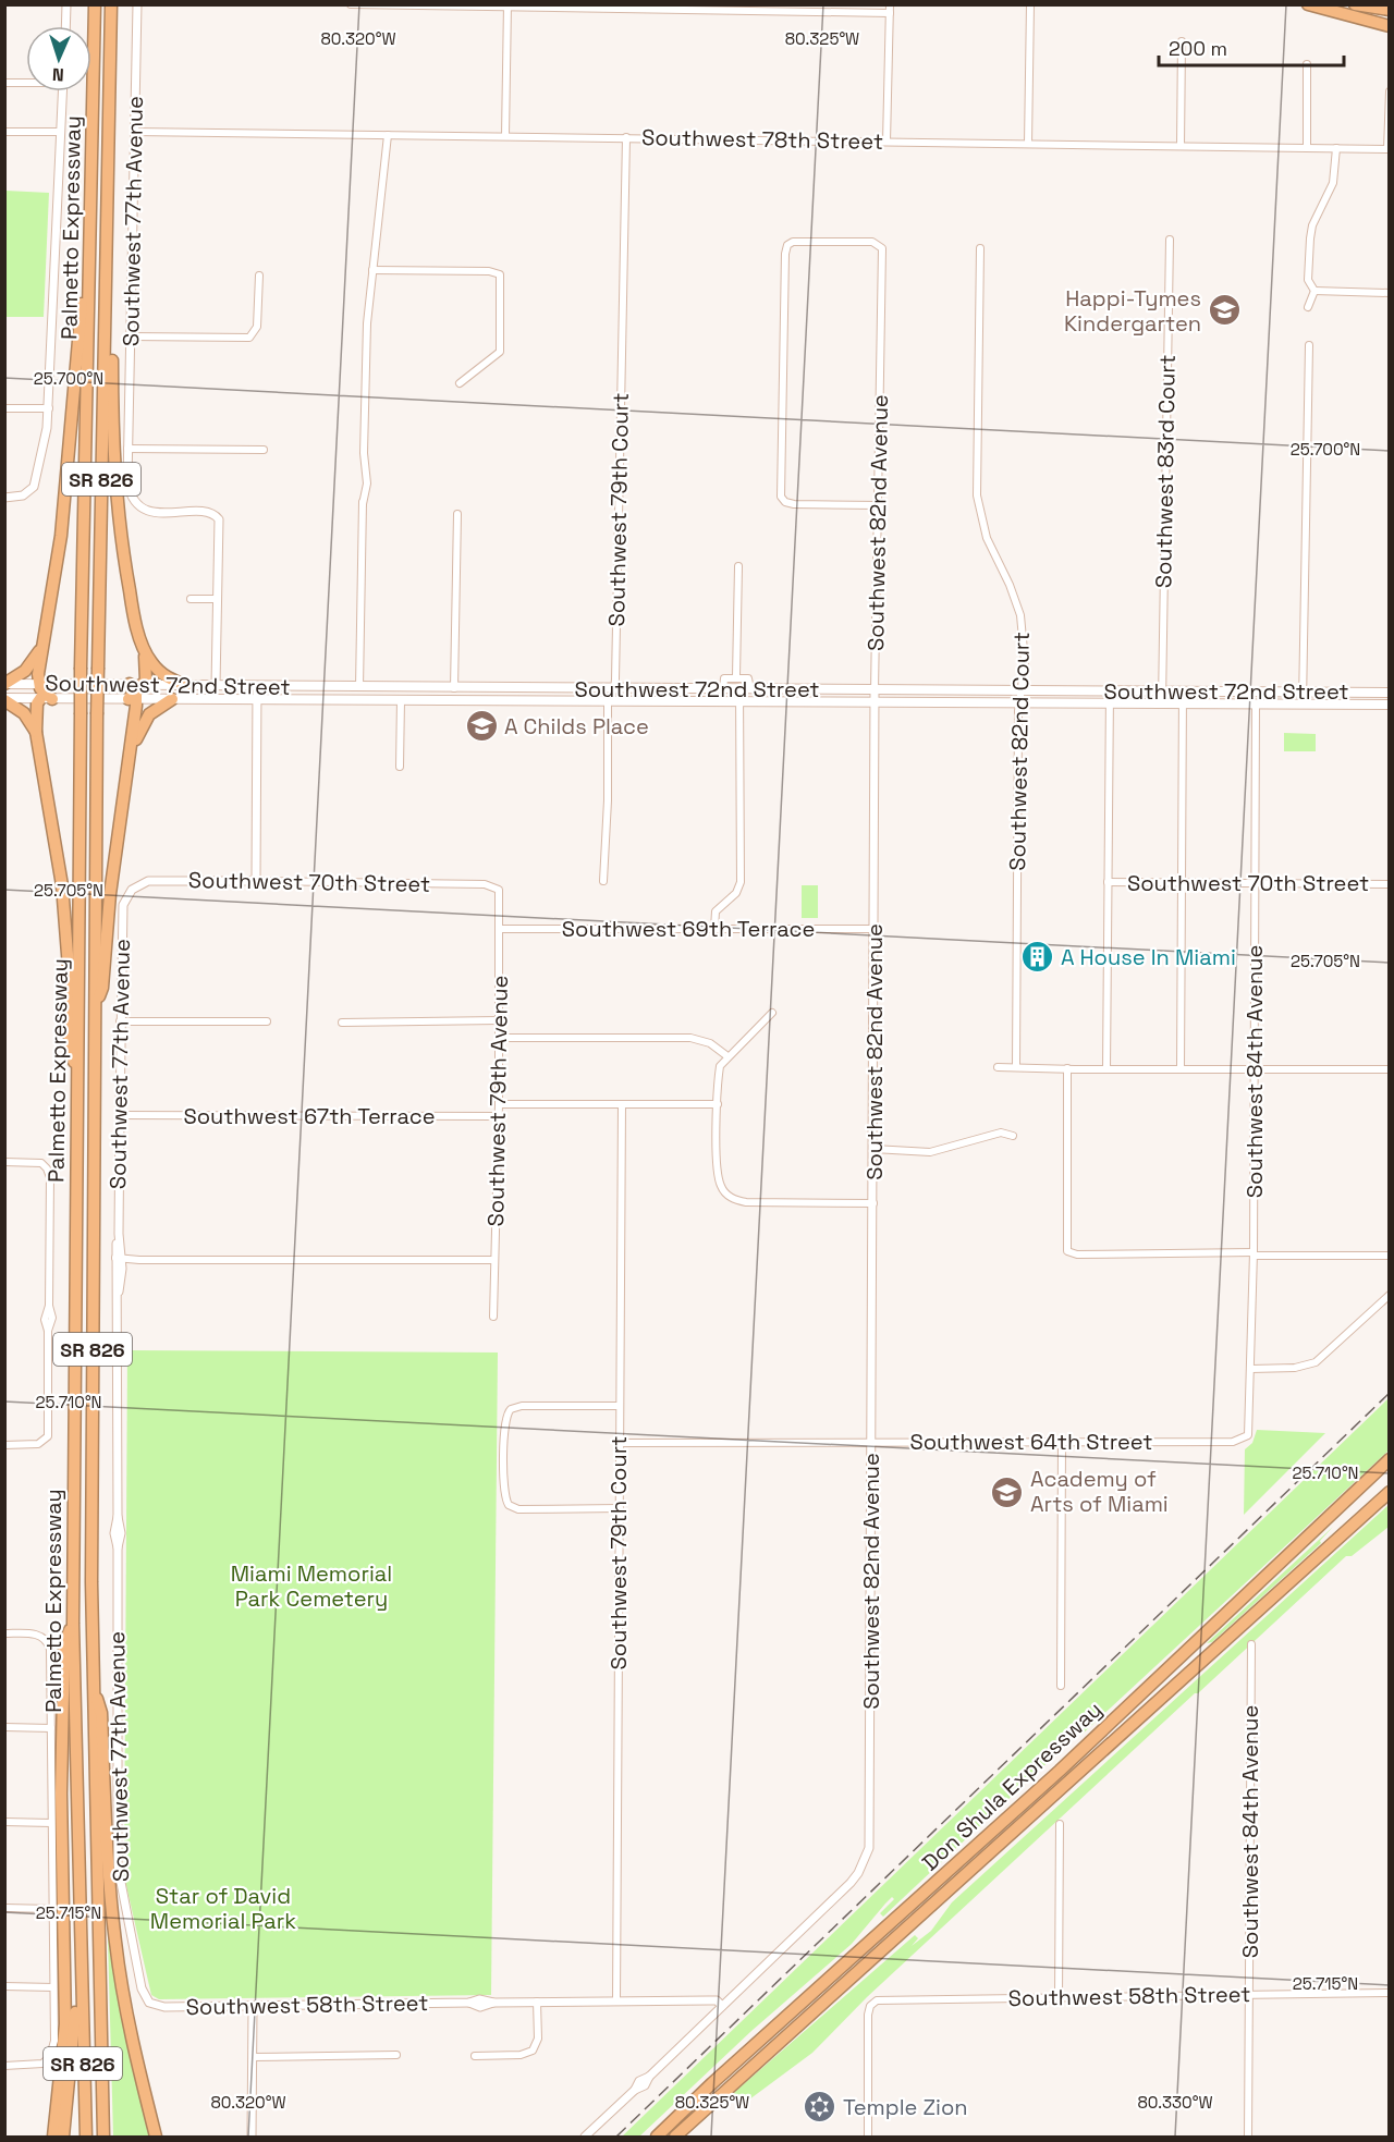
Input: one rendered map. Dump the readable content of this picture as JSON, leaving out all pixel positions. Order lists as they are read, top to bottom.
{
  "streets": {
    "highway": ["Palmetto Expressway", "SR 826", "Don Shula Expressway"],
    "main road": ["Southwest 72nd Street"],
    "street": [
      "Southwest 78th Street",
      "Southwest 77th Avenue",
      "Southwest 83rd Court",
      "Southwest 79th Court",
      "Southwest 82nd Avenue",
      "Southwest 82nd Court",
      "Southwest 70th Street",
      "Southwest 69th Terrace",
      "Southwest 84th Avenue",
      "Southwest 79th Avenue",
      "Southwest 67th Terrace",
      "Southwest 64th Street",
      "Southwest 58th Street"
    ]
  },
  "crossings": [
    ["Southwest 78th Street", "Southwest 77th Avenue"],
    ["Southwest 78th Street", "Southwest 79th Court"],
    ["Southwest 77th Avenue", "Southwest 70th Street"],
    ["Southwest 77th Avenue", "Southwest 67th Terrace"],
    ["Southwest 77th Avenue", "Southwest 58th Street"],
    ["Southwest 83rd Court", "Southwest 72nd Street"],
    ["Southwest 79th Court", "Southwest 72nd Street"],
    ["Southwest 79th Court", "Southwest 64th Street"],
    ["Southwest 79th Court", "Southwest 58th Street"],
    ["Southwest 82nd Avenue", "Southwest 72nd Street"],
    ["Southwest 82nd Avenue", "Southwest 69th Terrace"],
    ["Southwest 82nd Avenue", "Southwest 64th Street"],
    ["Southwest 82nd Avenue", "Southwest 58th Street"],
    ["Southwest 72nd Street", "Southwest 82nd Court"],
    ["Southwest 72nd Street", "Southwest 84th Avenue"],
    ["Southwest 70th Street", "Southwest 84th Avenue"],
    ["Southwest 70th Street", "Southwest 79th Avenue"],
    ["Southwest 69th Terrace", "Southwest 79th Avenue"],
    ["Southwest 84th Avenue", "Southwest 64th Street"],
    ["Southwest 84th Avenue", "Southwest 58th Street"],
    ["Southwest 79th Avenue", "Southwest 67th Terrace"]
  ],
  "parks": ["Miami Memorial Park Cemetery", "Star of David Memorial Park"],
  "places": {
    "school or university": ["Happi-Tymes Kindergarten", "A Childs Place", "Academy of Arts of Miami"],
    "building": ["A House In Miami"],
    "synagogue": ["Temple Zion"]
  },
  "scale_bar": "200 m",
  "north": "bottom",
  "coordinates": [
    "80.320°W",
    "80.325°W",
    "25.700°N",
    "25.705°N",
    "25.710°N",
    "25.715°N",
    "80.330°W"
  ]
}
